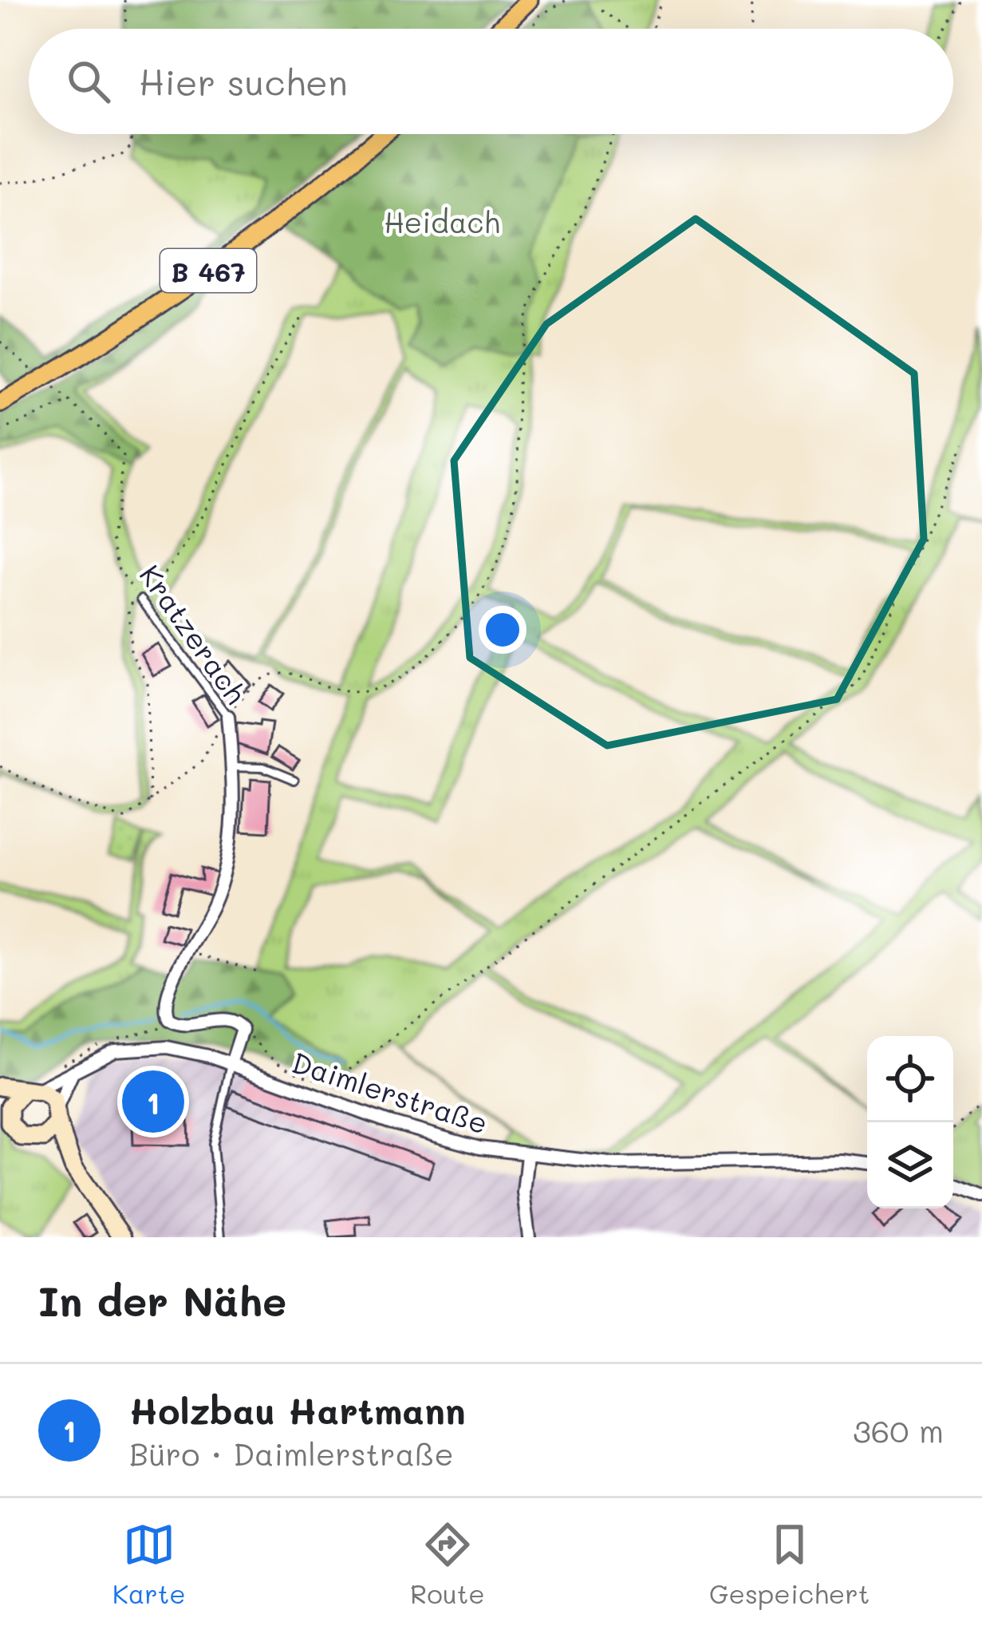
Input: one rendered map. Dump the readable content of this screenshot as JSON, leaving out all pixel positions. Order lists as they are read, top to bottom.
{
  "streets": {
    "main road": ["B 467"],
    "street": ["Kratzerach", "Daimlerstraße"]
  },
  "parks": ["Heidach"],
  "page": {
    "search": "Hier suchen",
    "pins": "1",
    "heading": "In der Nähe",
    "list": [
      {
        "mark": "1",
        "name": "Holzbau Hartmann",
        "note": "Büro · Daimlerstraße",
        "value": "360 m"
      }
    ],
    "nav": ["Karte", "Route", "Gespeichert"]
  }
}
